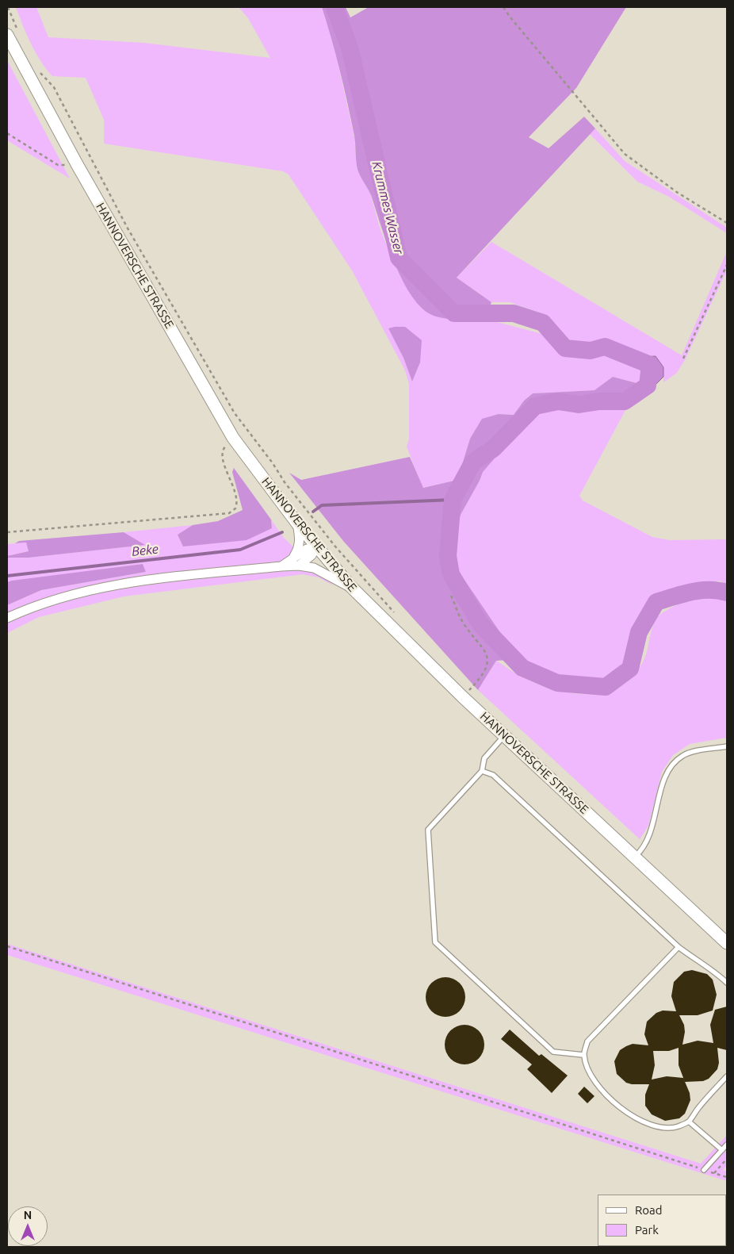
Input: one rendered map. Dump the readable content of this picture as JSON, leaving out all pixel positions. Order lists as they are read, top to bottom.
{
  "streets": {
    "main road": ["HANNOVERSCHE STRASSE"]
  },
  "water": ["Krummes Wasser", "Beke"],
  "legend": ["Road", "Park"],
  "north": "top"
}
